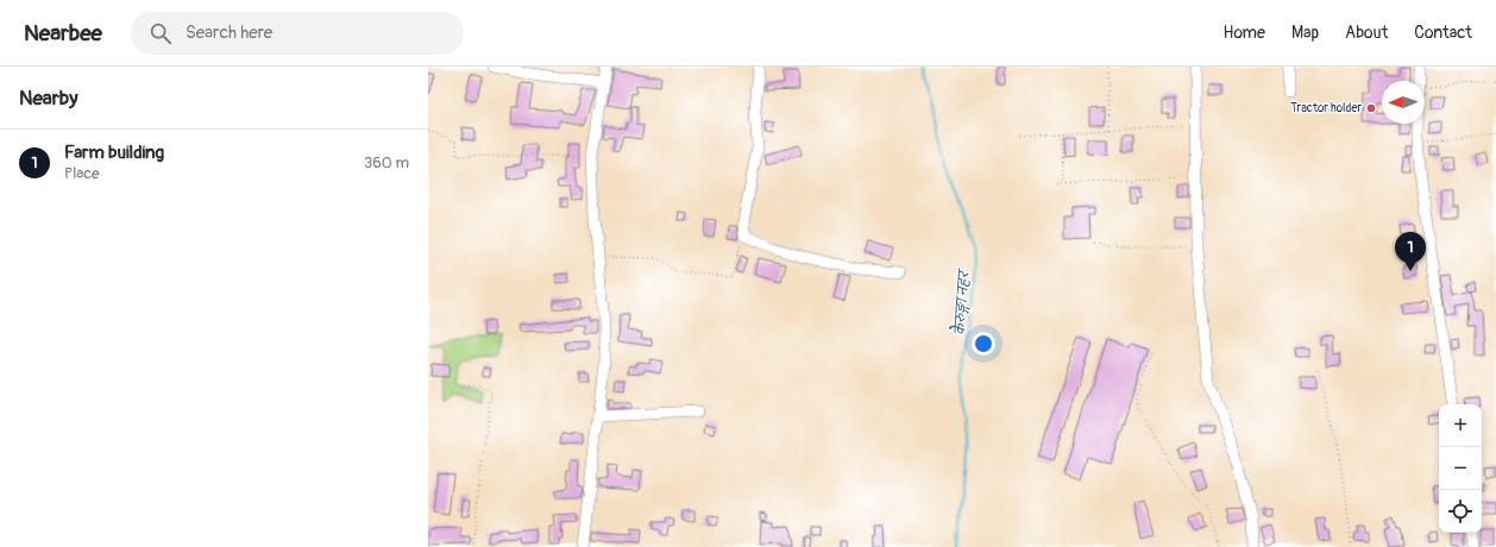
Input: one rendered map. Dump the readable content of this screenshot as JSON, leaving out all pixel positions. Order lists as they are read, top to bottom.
{
  "water": ["केेरुङ्गा नहर"],
  "places": ["Tractor holder"],
  "north": "left",
  "page": {
    "header": "Nearbee",
    "search": "Search here",
    "nav": [
      "Home",
      "Map",
      "About",
      "Contact"
    ],
    "heading": "Nearby",
    "list": [
      {
        "mark": "1",
        "name": "Farm building",
        "note": "Place",
        "value": "360 m"
      }
    ],
    "pins": "1",
    "map_buttons": ["+", "−"]
  }
}
